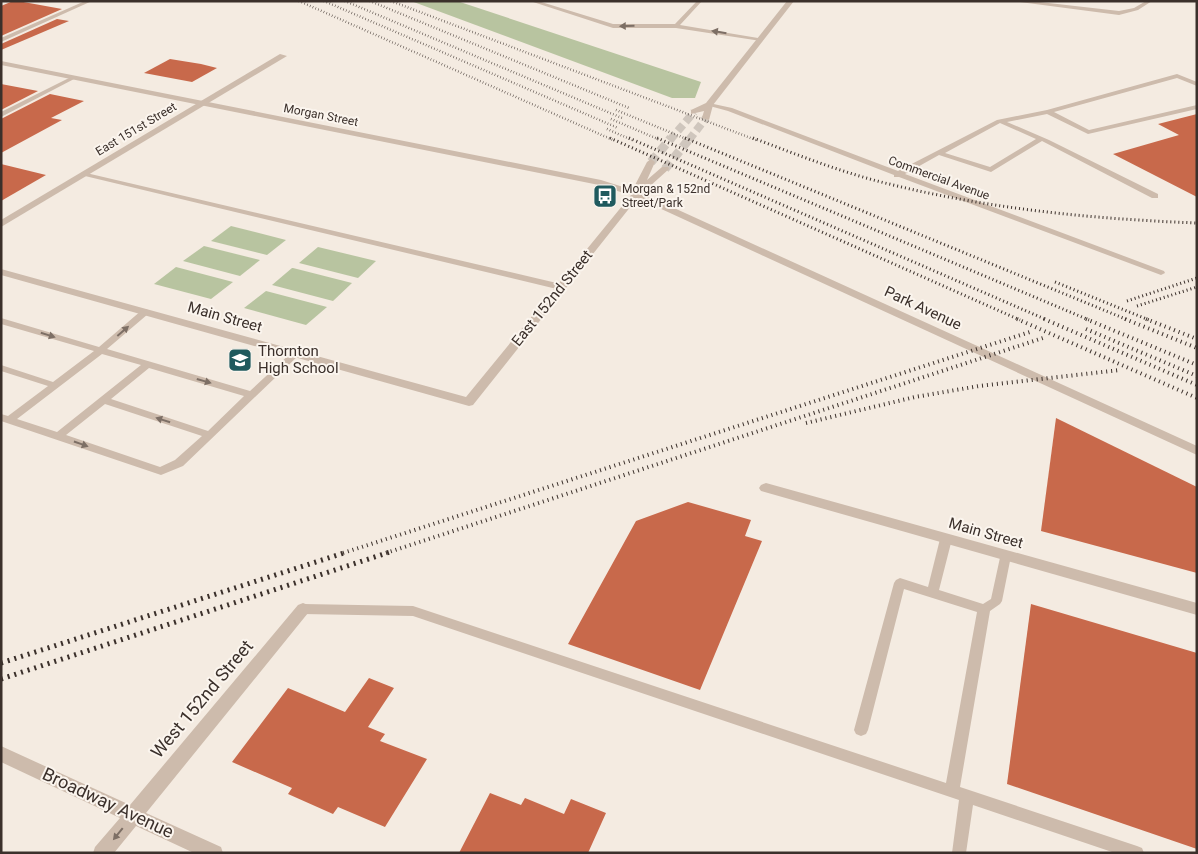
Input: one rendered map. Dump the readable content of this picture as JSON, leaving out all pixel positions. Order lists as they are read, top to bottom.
{
  "streets": {
    "street": [
      "Morgan Street",
      "East 151st Street",
      "East 152nd Street",
      "Park Avenue",
      "Main Street",
      "West 152nd Street",
      "Broadway Avenue"
    ],
    "lane": ["Commercial Avenue"]
  },
  "crossings": [
    ["Morgan Street", "East 151st Street"],
    ["Morgan Street", "East 152nd Street"],
    ["Morgan Street", "Park Avenue"],
    ["East 152nd Street", "Park Avenue"],
    ["East 152nd Street", "Main Street"],
    ["West 152nd Street", "Broadway Avenue"]
  ],
  "places": {
    "bus stop": ["Morgan & 152nd Street/Park"],
    "school or university": ["Thornton High School"]
  }
}
